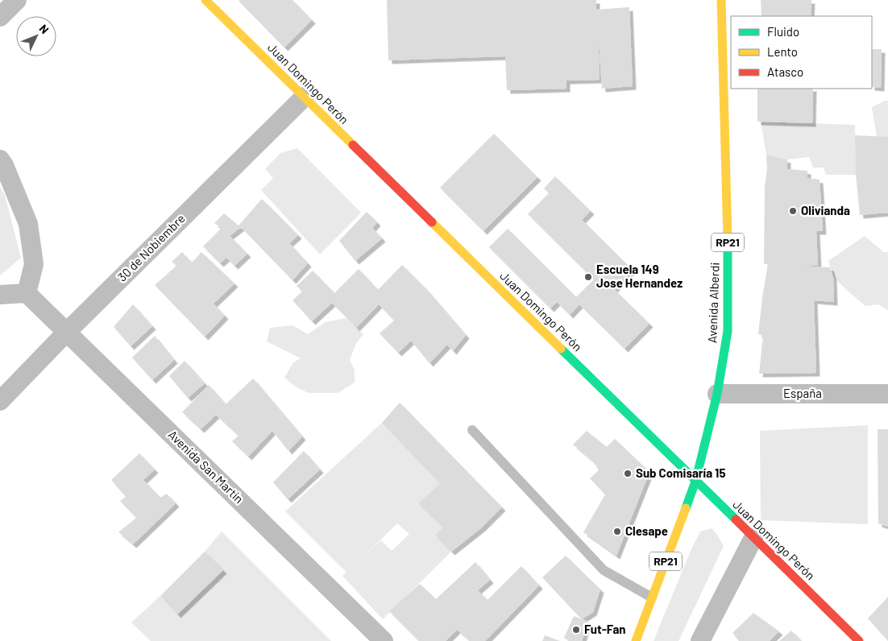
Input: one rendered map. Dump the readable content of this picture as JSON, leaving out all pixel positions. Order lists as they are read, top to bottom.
{
  "streets": {
    "main road": ["Juan Domingo Perón", "RP21", "Avenida Alberdi"],
    "street": ["30 de Nobiembre", "España", "Avenida San Martín"]
  },
  "crossings": [
    ["Juan Domingo Perón", "30 de Nobiembre"],
    ["Juan Domingo Perón", "Avenida Alberdi"],
    ["30 de Nobiembre", "Avenida San Martín"],
    ["Avenida Alberdi", "España"]
  ],
  "places": [
    "Olivianda",
    "Escuela 149 Jose Hernandez",
    "Sub Comisaría 15",
    "Clesape",
    "Fut-Fan"
  ],
  "legend": ["Fluido", "Lento", "Atasco"],
  "north": "top right"
}
